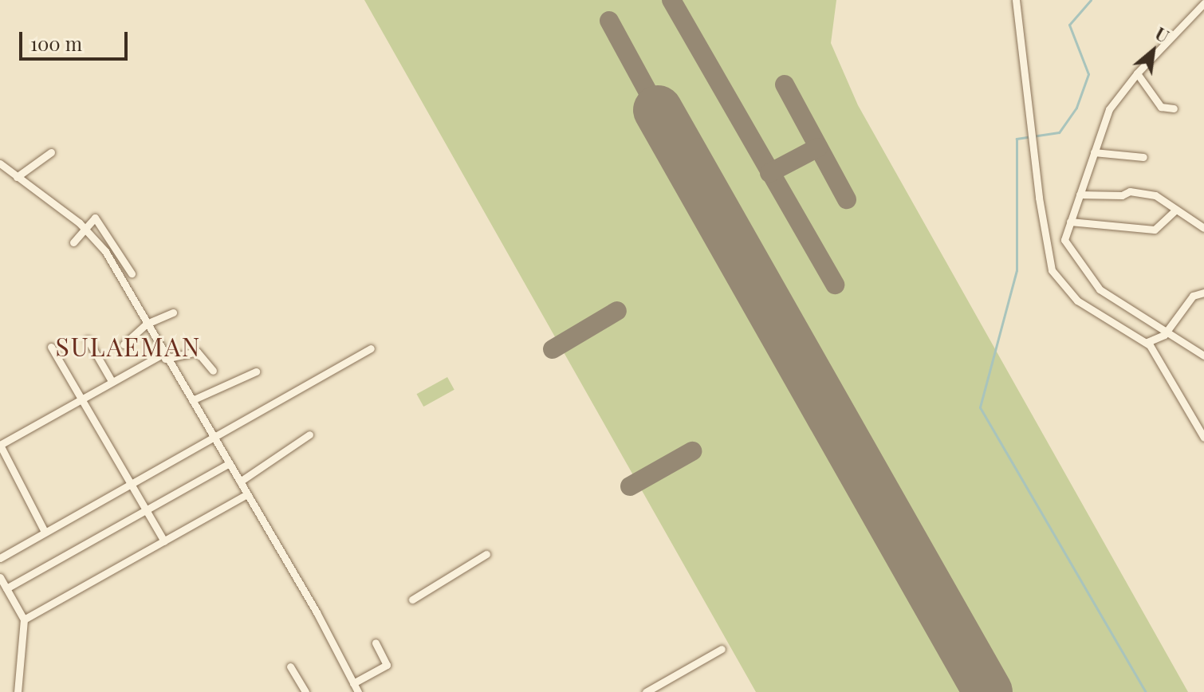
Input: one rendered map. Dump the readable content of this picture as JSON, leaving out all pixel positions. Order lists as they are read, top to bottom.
{
  "districts": ["SULAEMAN"],
  "scale_bar": "100 m",
  "north": "top right"
}
